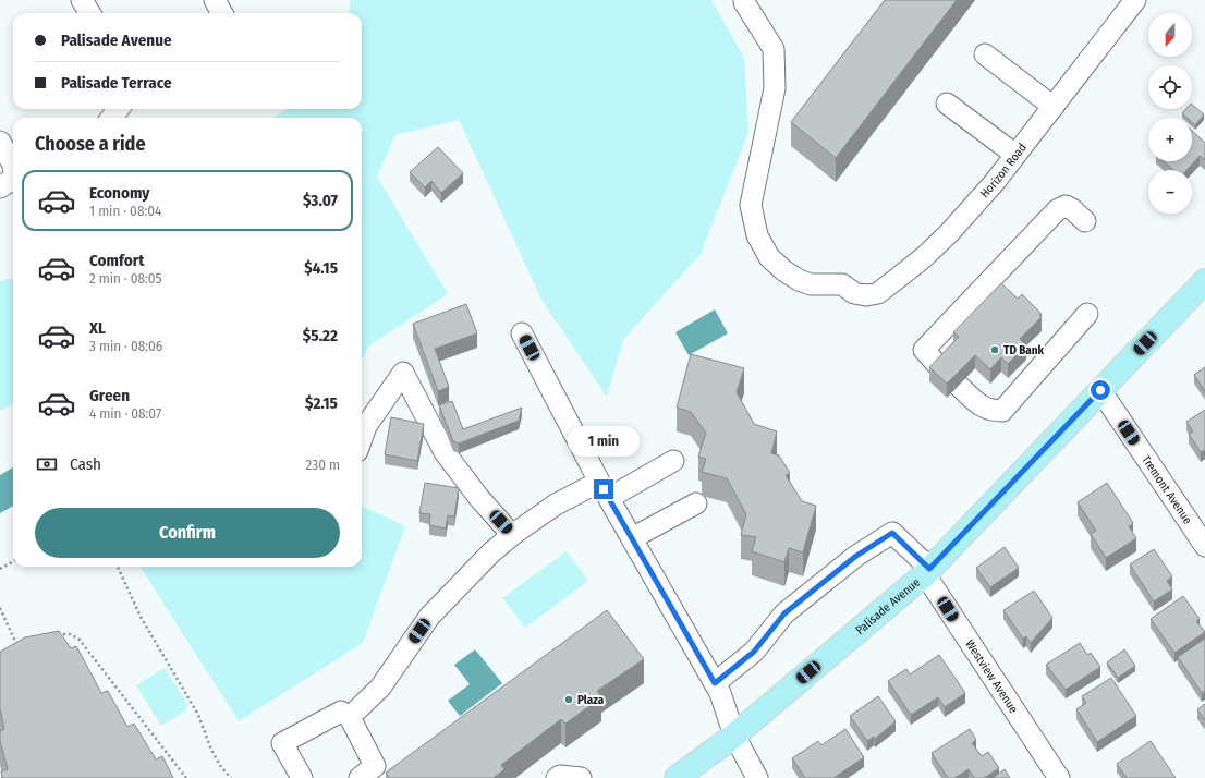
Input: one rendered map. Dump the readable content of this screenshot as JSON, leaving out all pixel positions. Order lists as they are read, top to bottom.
{
  "streets": {
    "main road": ["Palisade Avenue"],
    "street": ["Horizon Road", "Tremont Avenue", "Westview Avenue"]
  },
  "crossings": [
    ["Tremont Avenue", "Palisade Avenue"],
    ["Palisade Avenue", "Westview Avenue"]
  ],
  "places": ["TD Bank", "Plaza"],
  "north": "bottom",
  "page": {
    "map_buttons": ["+", "−"],
    "banner": ["Palisade Avenue", "Palisade Terrace"],
    "heading": "Choose a ride",
    "list": [
      {
        "name": "Economy",
        "note": "1 min · 08:04",
        "value": "$3.07"
      },
      {
        "name": "Comfort",
        "note": "2 min · 08:05",
        "value": "$4.15"
      },
      {
        "name": "XL",
        "note": "3 min · 08:06",
        "value": "$5.22"
      },
      {
        "name": "Green",
        "note": "4 min · 08:07",
        "value": "$2.15"
      }
    ],
    "bubble": "1 min",
    "pay": ["Cash", "230 m"],
    "buttons": "Confirm"
  }
}
